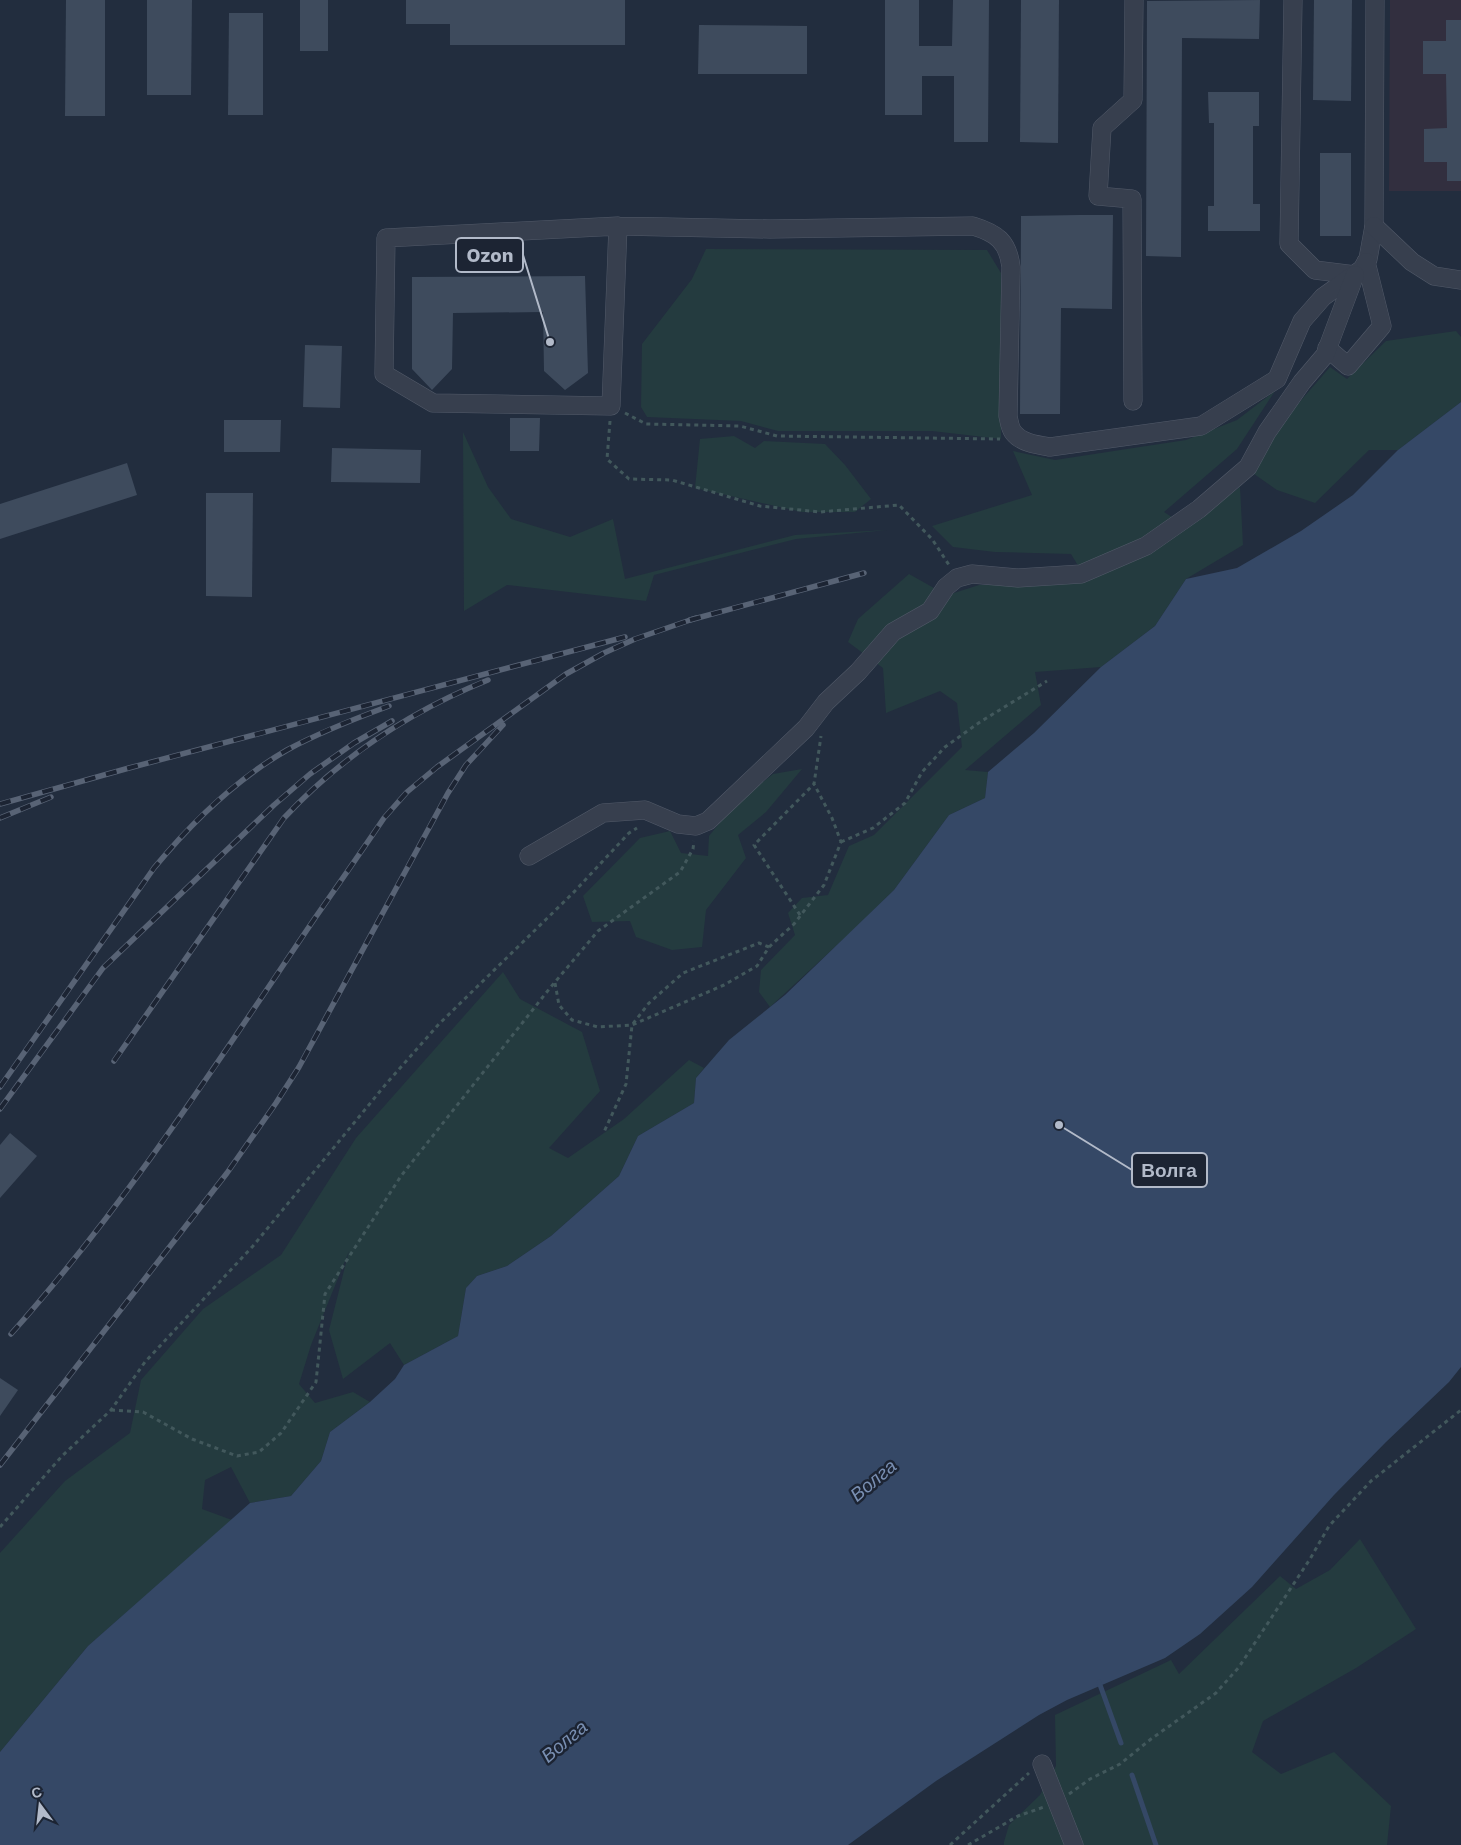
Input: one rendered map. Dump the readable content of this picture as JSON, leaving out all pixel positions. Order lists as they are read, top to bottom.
{
  "water": ["Волга"],
  "places": ["Ozon", "Волга"],
  "north": "top"
}
